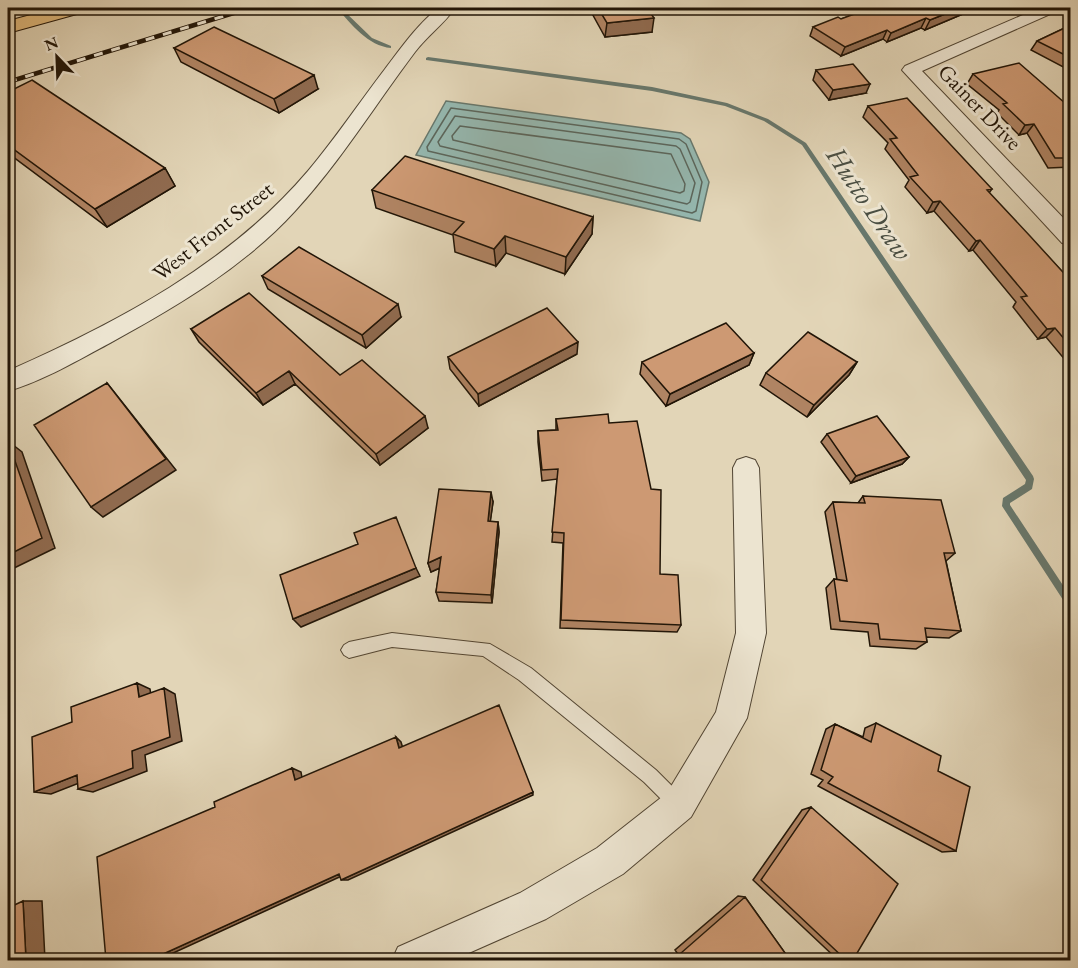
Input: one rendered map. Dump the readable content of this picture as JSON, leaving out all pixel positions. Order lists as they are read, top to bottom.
{
  "streets": {
    "street": ["Gainer Drive", "West Front Street"]
  },
  "water": ["Hutto Draw"],
  "north": "top left"
}
